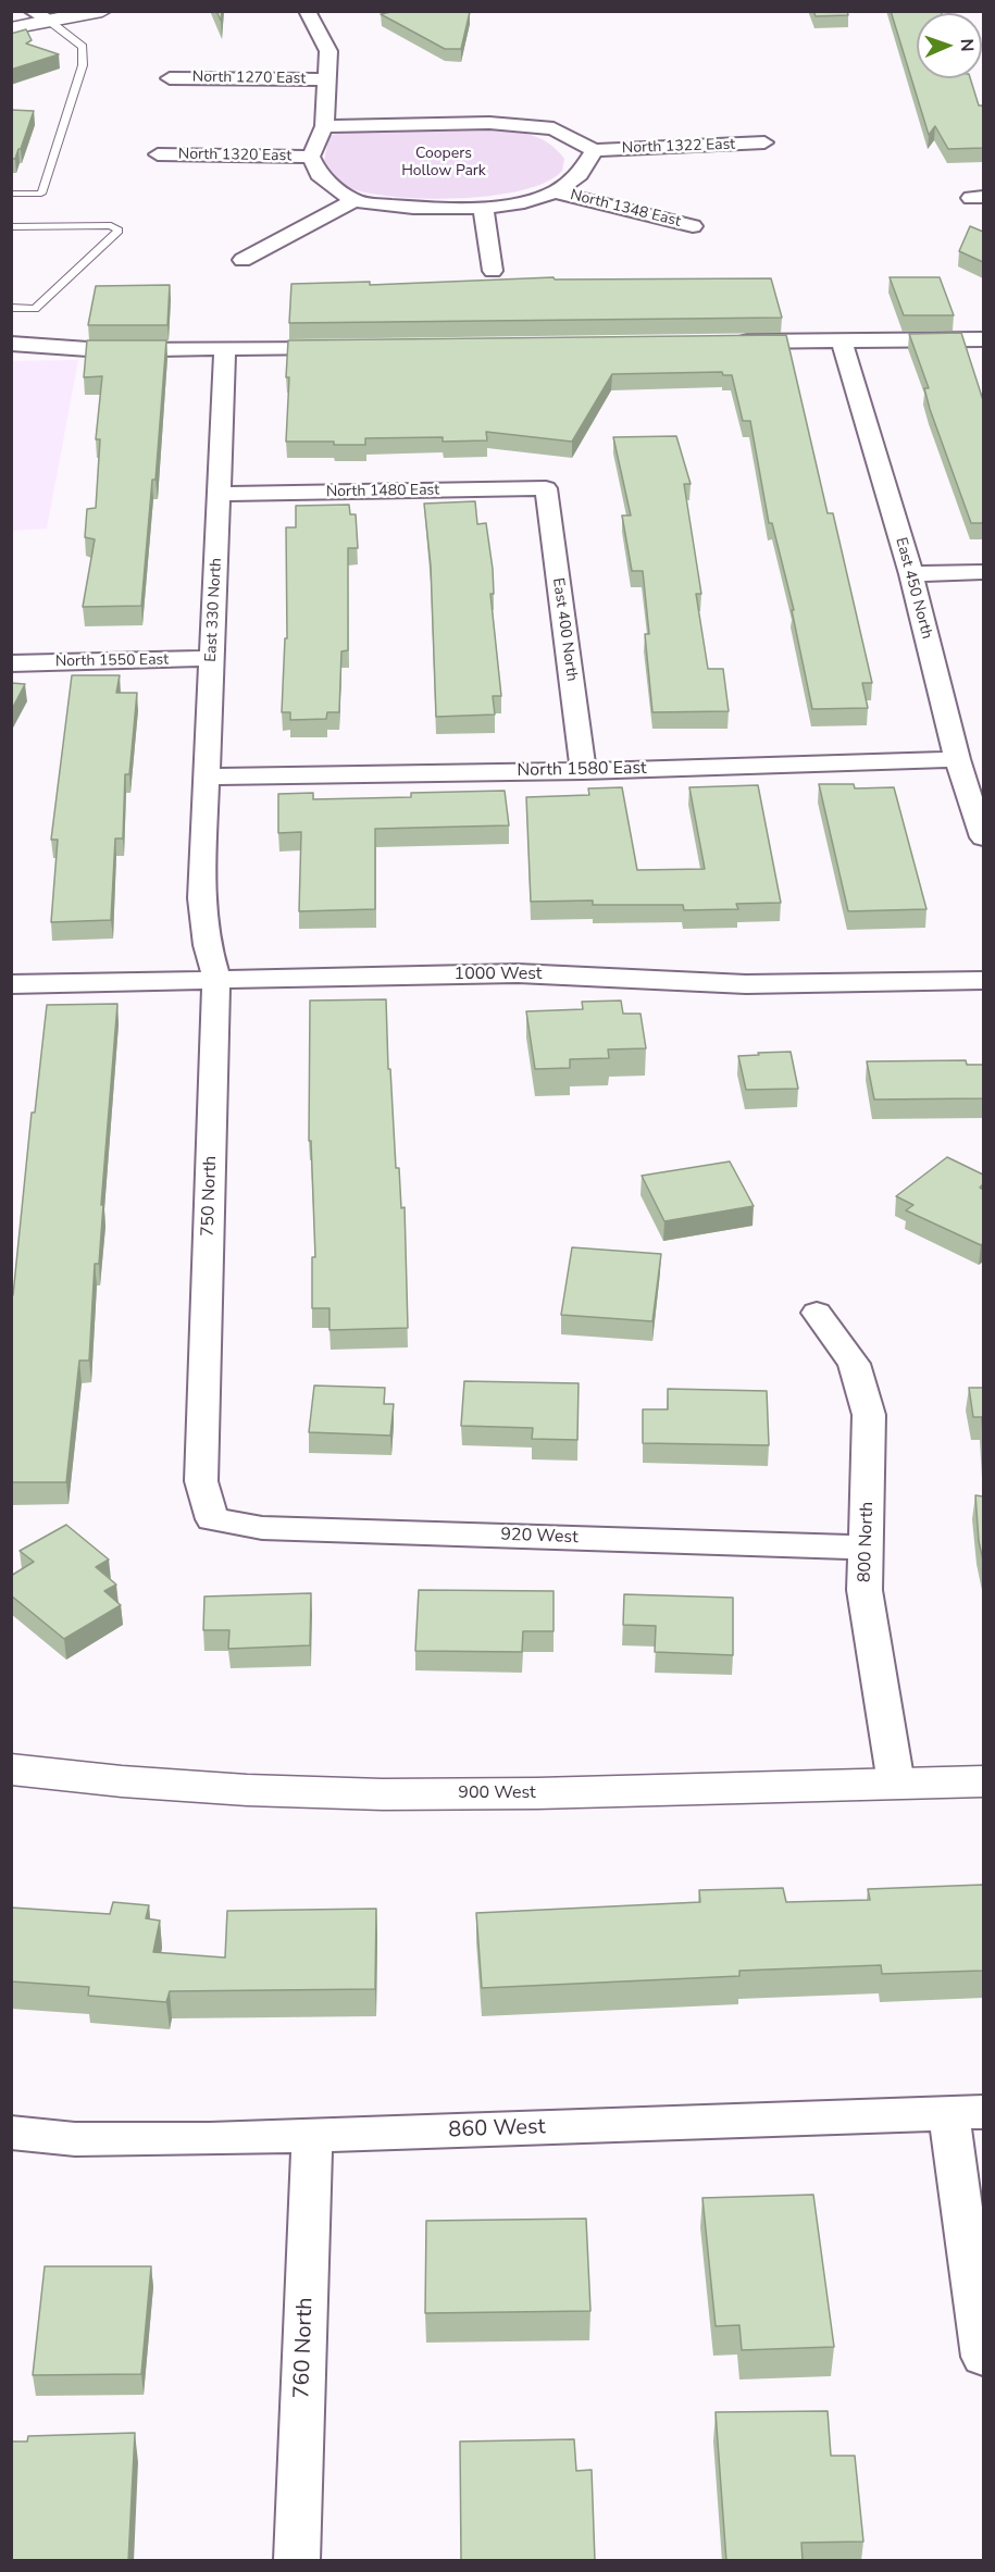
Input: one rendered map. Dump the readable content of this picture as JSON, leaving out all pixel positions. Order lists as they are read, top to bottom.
{
  "streets": {
    "street": [
      "North 1270 East",
      "North 1322 East",
      "North 1320 East",
      "North 1348 East",
      "North 1480 East",
      "East 450 North",
      "East 330 North",
      "East 400 North",
      "North 1550 East",
      "North 1580 East",
      "1000 West",
      "750 North",
      "920 West",
      "800 North",
      "900 West",
      "860 West",
      "760 North"
    ]
  },
  "crossings": [
    ["North 1480 East", "East 330 North"],
    ["North 1480 East", "East 400 North"],
    ["East 450 North", "North 1580 East"],
    ["East 330 North", "North 1550 East"],
    ["East 330 North", "North 1580 East"],
    ["East 330 North", "750 North"],
    ["East 400 North", "North 1580 East"],
    ["1000 West", "750 North"],
    ["750 North", "920 West"],
    ["920 West", "800 North"],
    ["800 North", "900 West"],
    ["860 West", "760 North"]
  ],
  "parks": ["Coopers Hollow Park"],
  "north": "right"
}
